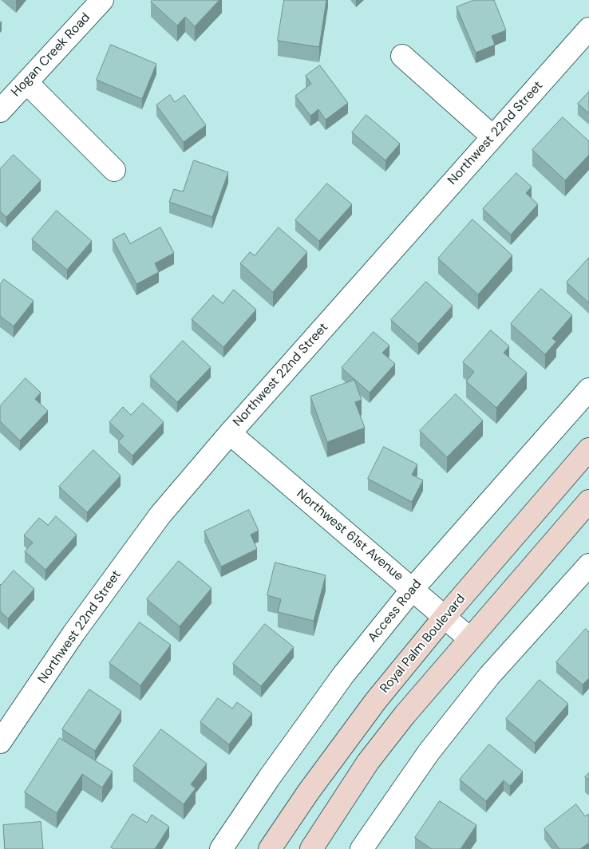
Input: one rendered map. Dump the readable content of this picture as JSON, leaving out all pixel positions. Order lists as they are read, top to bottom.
{
  "streets": {
    "main road": ["Royal Palm Boulevard"],
    "street": [
      "Hogan Creek Road",
      "Northwest 22nd Street",
      "Northwest 61st Avenue",
      "Access Road"
    ]
  },
  "crossings": [
    ["Northwest 22nd Street", "Northwest 61st Avenue"],
    ["Northwest 61st Avenue", "Access Road"],
    ["Northwest 61st Avenue", "Royal Palm Boulevard"]
  ]
}
